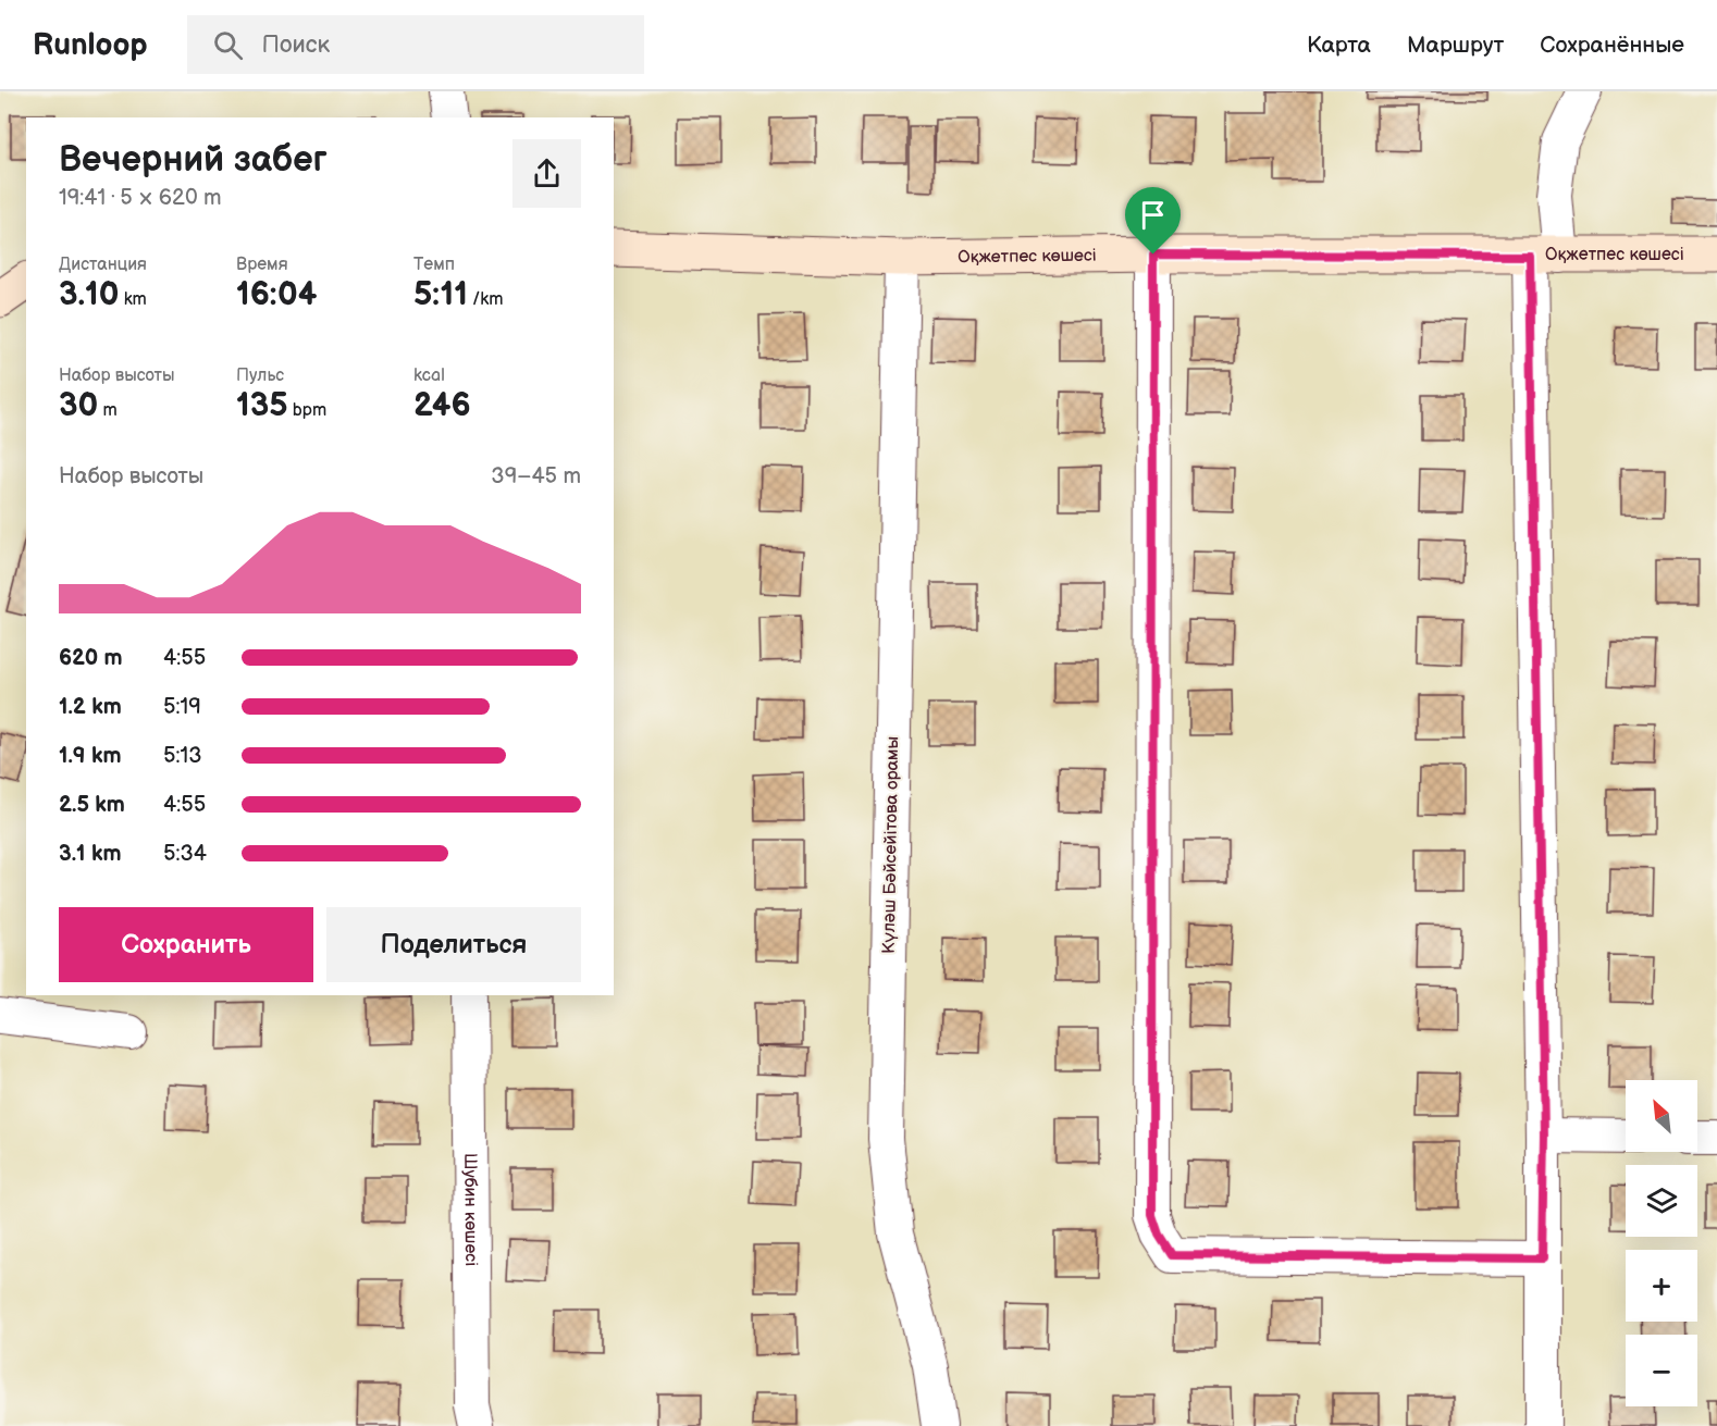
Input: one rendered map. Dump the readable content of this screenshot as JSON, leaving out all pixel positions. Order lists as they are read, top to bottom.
{
  "streets": {
    "street": ["Оқжетпес көшесі", "Күләш Бәйсейітова орамы", "Шубин көшесі"]
  },
  "crossings": [
    ["Оқжетпес көшесі", "Күләш Бәйсейітова орамы"]
  ],
  "north": "top left",
  "page": {
    "header": "Runloop",
    "search": "Поиск",
    "nav": ["Карта", "Маршрут", "Сохранённые"],
    "heading": ["Вечерний забег", "19:41 · 5 × 620 m"],
    "stats": [
      ["Дистанция", "3.10 km"],
      ["Время", "16:04"],
      ["Темп", "5:11 /km"],
      ["Набор высоты", "30 m"],
      ["Пульс", "135 bpm"],
      ["kcal", "246"]
    ],
    "chart": ["Набор высоты", "39–45 m"],
    "list": [
      {
        "name": "620 m",
        "note": "4:55"
      },
      {
        "name": "1.2 km",
        "note": "5:19"
      },
      {
        "name": "1.9 km",
        "note": "5:13"
      },
      {
        "name": "2.5 km",
        "note": "4:55"
      },
      {
        "name": "3.1 km",
        "note": "5:34"
      }
    ],
    "buttons": ["Сохранить", "Поделиться"],
    "map_buttons": ["+", "−"]
  }
}
